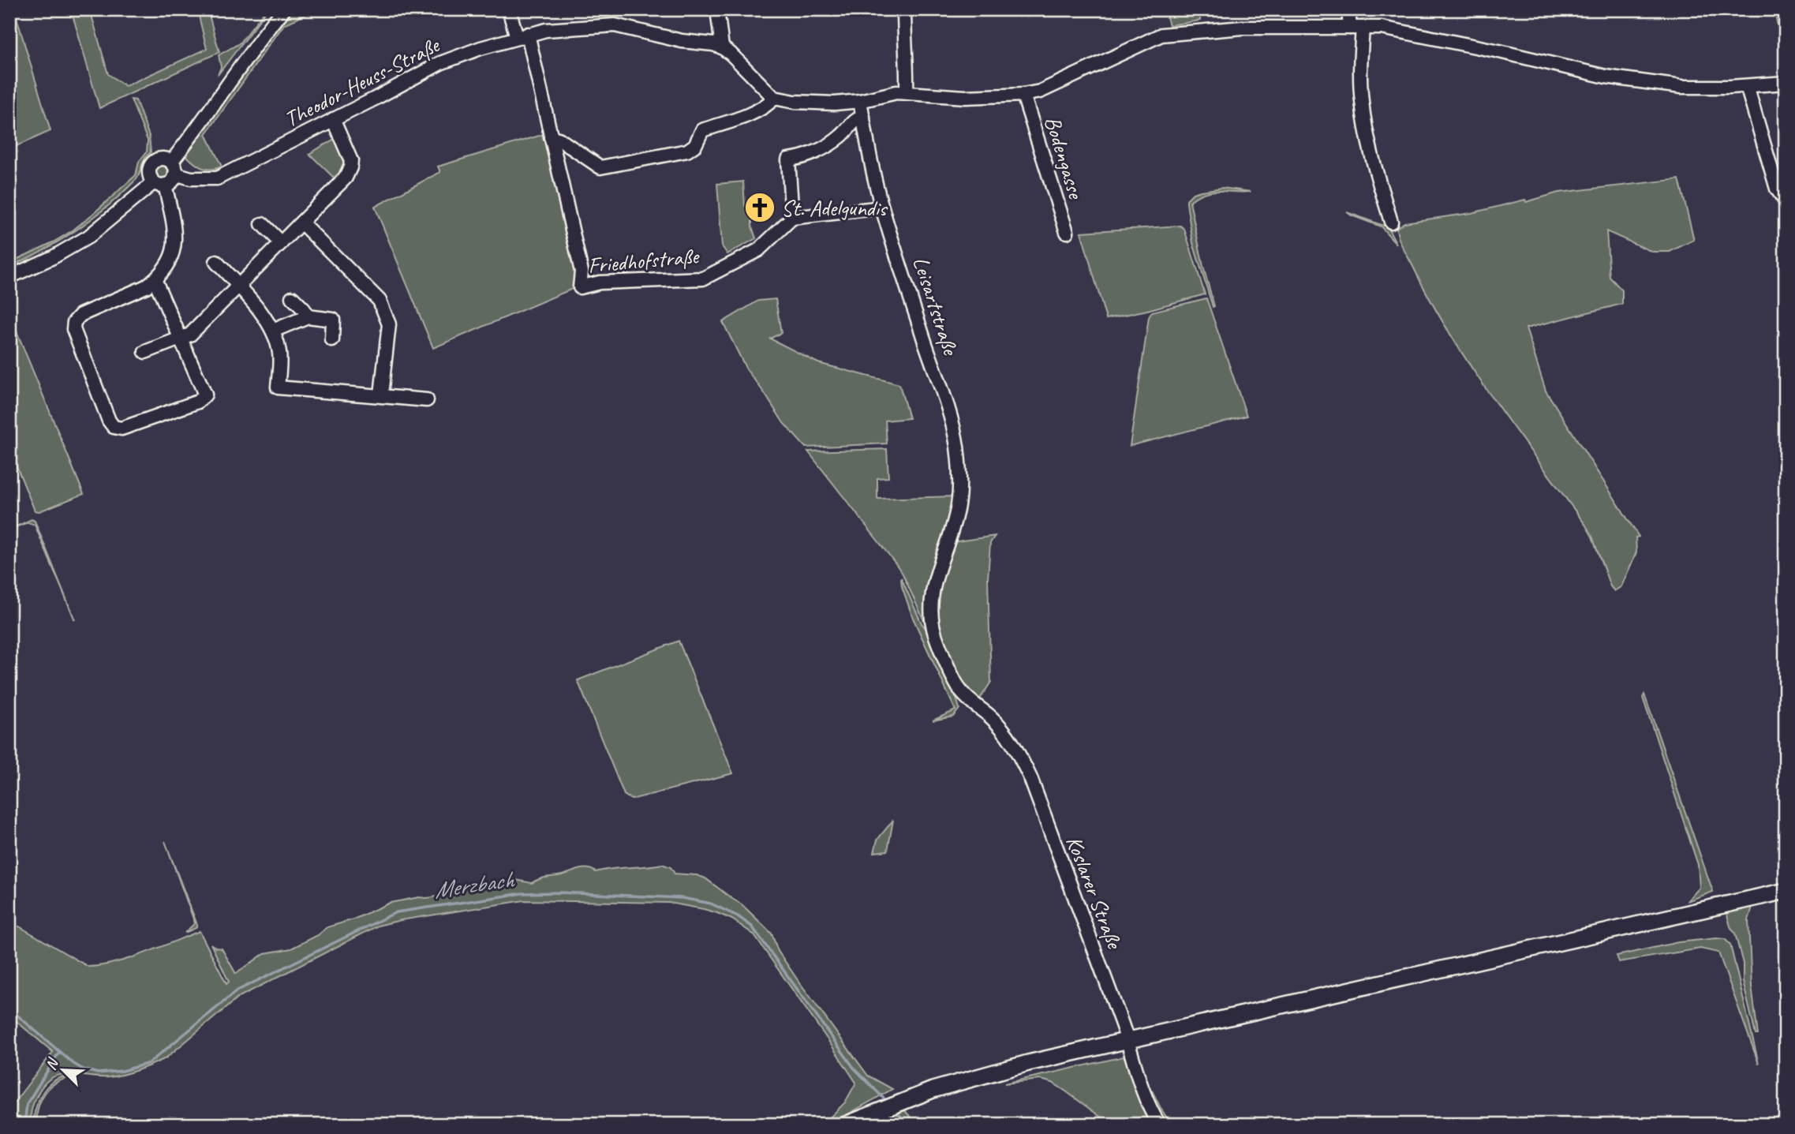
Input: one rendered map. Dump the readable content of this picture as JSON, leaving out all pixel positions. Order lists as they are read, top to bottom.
{
  "streets": {
    "street": [
      "Theodor-Heuss-Straße",
      "Bodengasse",
      "Friedhofstraße",
      "Leisartstraße",
      "Koslarer Straße"
    ]
  },
  "crossings": [
    ["Theodor-Heuss-Straße", "Friedhofstraße"],
    ["Leisartstraße", "Koslarer Straße"]
  ],
  "water": ["Merzbach"],
  "places": {
    "church": ["St. Adelgundis"]
  },
  "north": "top left"
}
